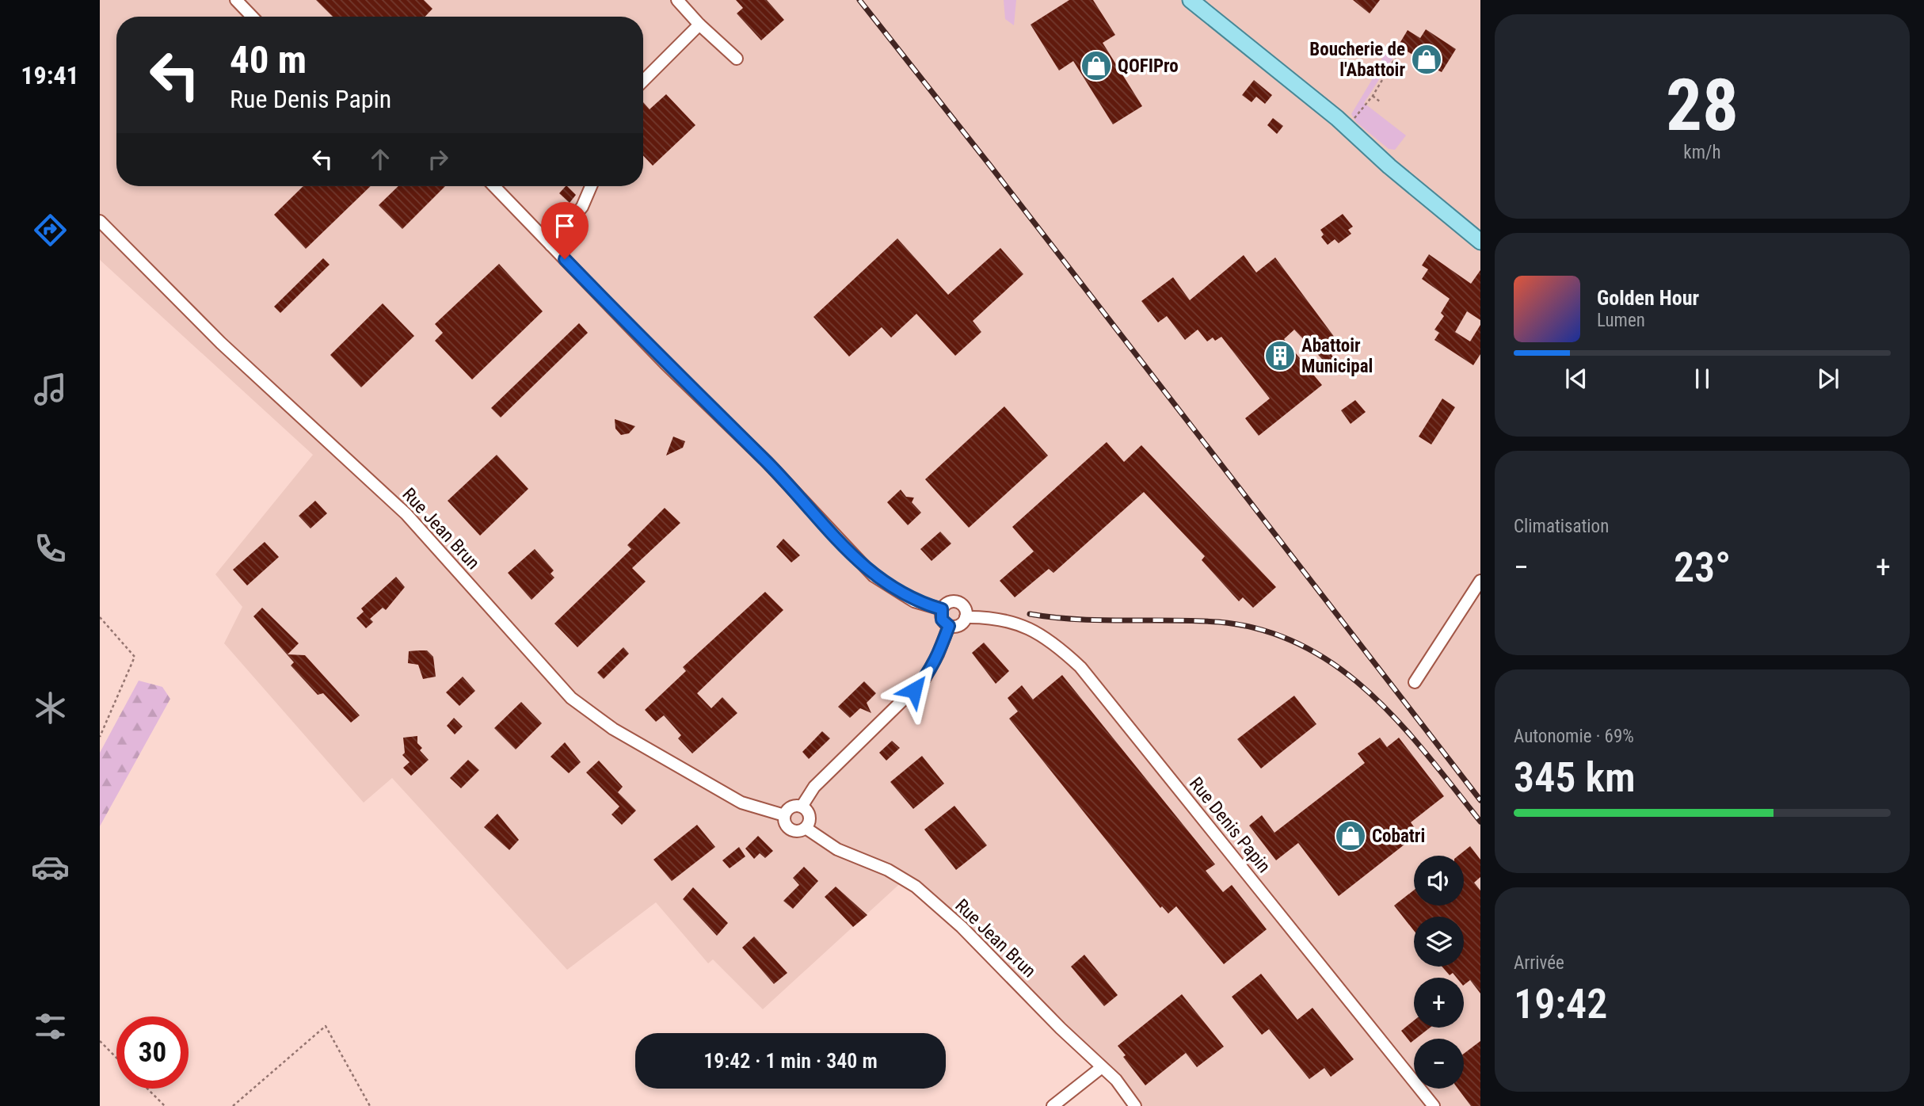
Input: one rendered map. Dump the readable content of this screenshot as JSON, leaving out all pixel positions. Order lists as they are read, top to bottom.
{
  "streets": {
    "street": ["Rue Jean Brun", "Rue Denis Papin"]
  },
  "places": {
    "shop": ["Boucherie de l'Abattoir", "QOFIPro", "Cobatri"],
    "building": ["Abattoir Municipal"]
  },
  "page": {
    "tabs": "19:41",
    "tile": [
      ["28", "km/h"],
      "Climatisation",
      ["Autonomie · 69%", "345 km"],
      ["Arrivée", "19:42"]
    ],
    "turn": ["40 m", "Rue Denis Papin"],
    "song": ["Golden Hour", "Lumen"],
    "heat": ["−", "23°", "+"],
    "map_buttons": ["+", "−"],
    "limit": "30",
    "trip": "19:42 · 1 min · 340 m"
  }
}
